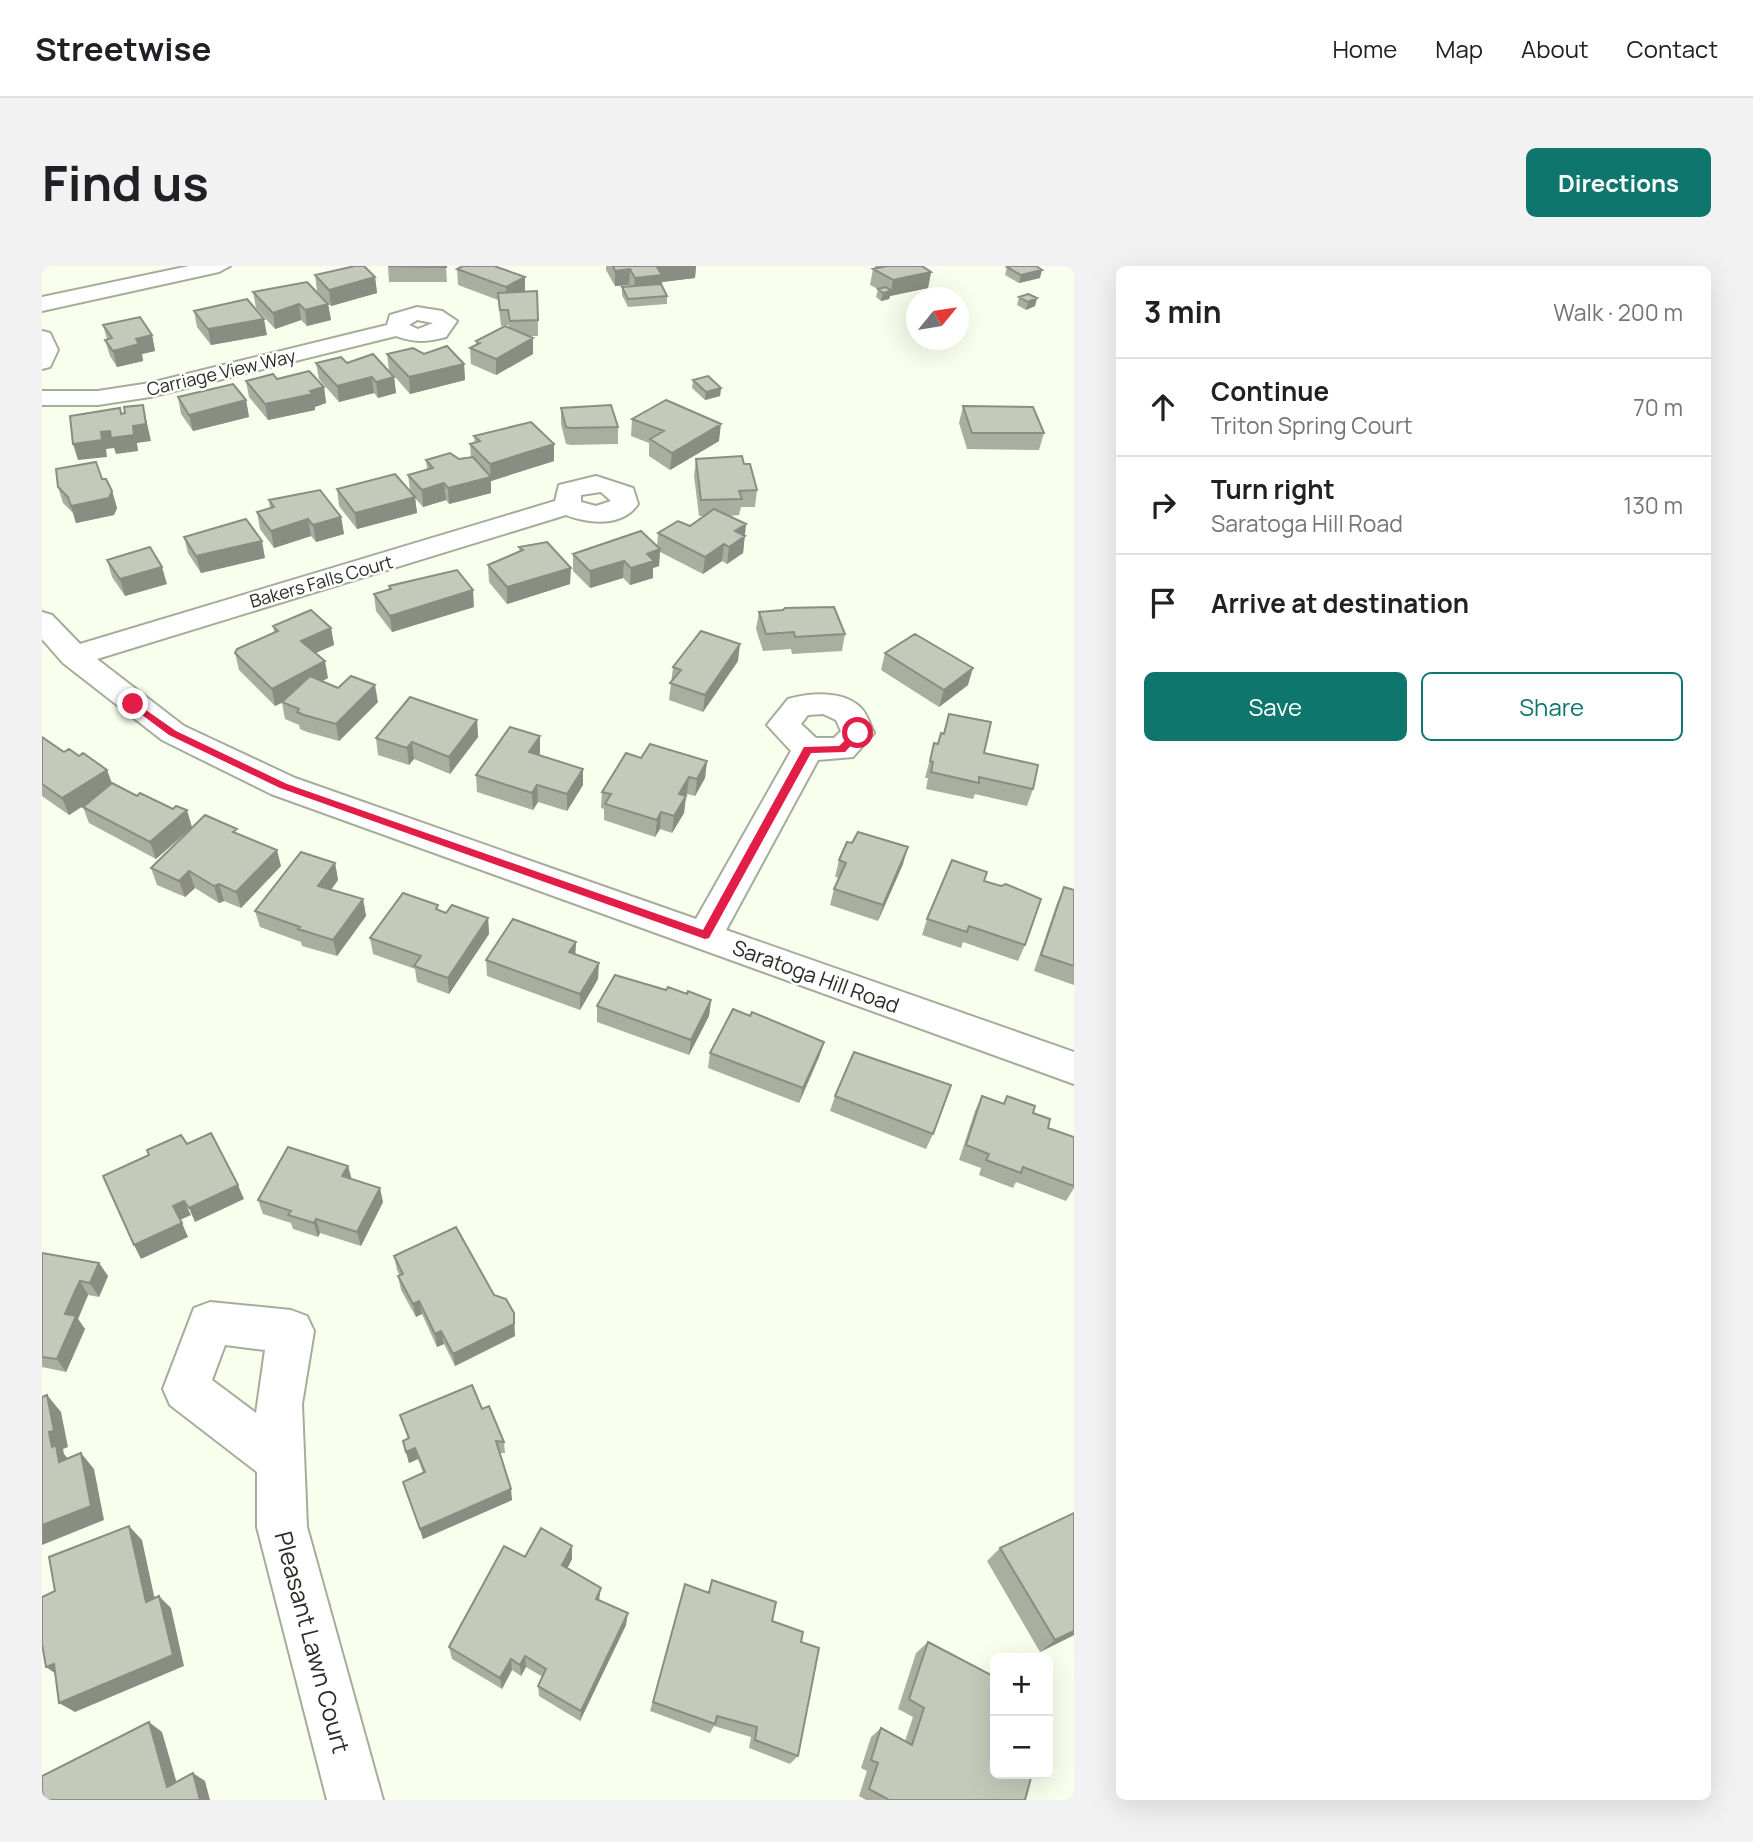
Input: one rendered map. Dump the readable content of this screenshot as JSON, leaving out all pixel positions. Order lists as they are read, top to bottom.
{
  "streets": {
    "street": [
      "Carriage View Way",
      "Bakers Falls Court",
      "Saratoga Hill Road",
      "Pleasant Lawn Court"
    ]
  },
  "crossings": [
    ["Bakers Falls Court", "Saratoga Hill Road"]
  ],
  "north": "top right",
  "page": {
    "header": "Streetwise",
    "nav": [
      "Home",
      "Map",
      "About",
      "Contact"
    ],
    "buttons": [
      "Directions",
      ["Save", "Share"]
    ],
    "title": "Find us",
    "heading": ["3 min", "Walk · 200 m"],
    "list": [
      ["Continue", "Triton Spring Court", "70 m"],
      ["Turn right", "Saratoga Hill Road", "130 m"],
      "Arrive at destination"
    ],
    "map_buttons": ["+", "−"]
  }
}
